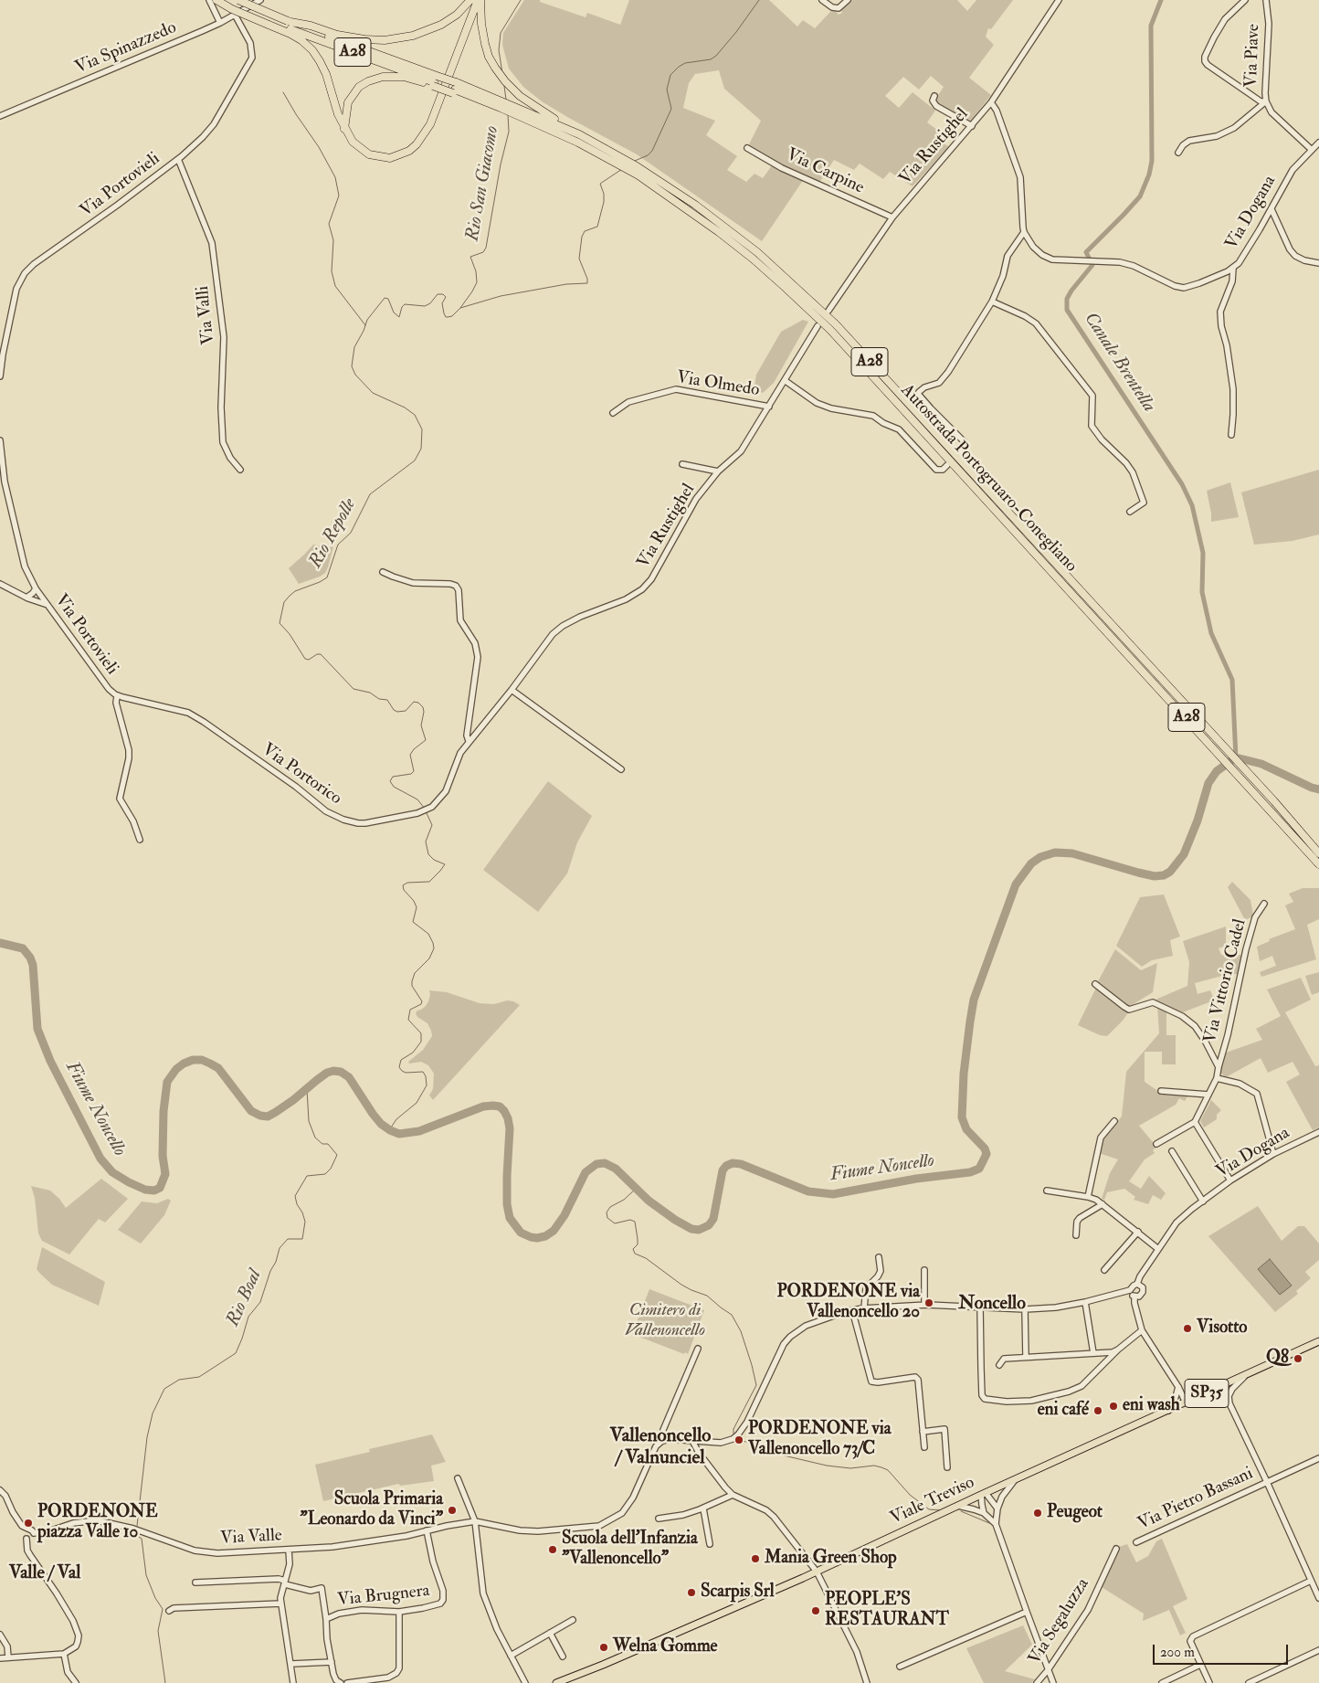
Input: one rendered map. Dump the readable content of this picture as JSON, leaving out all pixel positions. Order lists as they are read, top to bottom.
{
  "streets": {
    "highway": ["A28", "Autostrada Portogruaro-Conegliano"],
    "main road": ["SP35", "Viale Treviso"],
    "street": [
      "Via Spinazzedo",
      "Via Piave",
      "Via Rustighel",
      "Via Carpine",
      "Via Portovieli",
      "Via Dogana",
      "Via Valli",
      "Via Olmedo",
      "Via Portorico",
      "Via Vittorio Cadel",
      "Via Pietro Bassani",
      "Via Valle",
      "Via Brugnera",
      "Via Segaluzza"
    ]
  },
  "crossings": [
    ["Via Spinazzedo", "Via Portovieli"],
    ["Via Piave", "Via Dogana"],
    ["Via Rustighel", "Via Carpine"],
    ["Via Rustighel", "Via Olmedo"],
    ["Via Rustighel", "Via Portorico"],
    ["Via Portovieli", "Via Valli"],
    ["Via Portovieli", "Via Portorico"],
    ["Via Valle", "Via Brugnera"]
  ],
  "districts": ["Noncello", "Vallenoncello / Valnunciel", "Valle / Val"],
  "water": [
    "Rio San Giacomo",
    "Canale Brentella",
    "Rio Repolle",
    "Fiume Noncello",
    "Rio Boal"
  ],
  "parks": ["Cimitero di Vallenoncello"],
  "places": [
    "PORDENONE via Vallenoncello 20",
    "Visotto",
    "Q8",
    "eni wash",
    "eni café",
    "PORDENONE via Vallenoncello 73/C",
    "Scuola Primaria \"Leonardo da Vinci\"",
    "Peugeot",
    "PORDENONE piazza Valle 10",
    "Scuola dell’Infanzia \"Vallenoncello\"",
    "Mania Green Shop",
    "Scarpis Srl",
    "PEOPLE'S RESTAURANT",
    "Welna Gomme"
  ],
  "scale_bar": "200 m"
}
